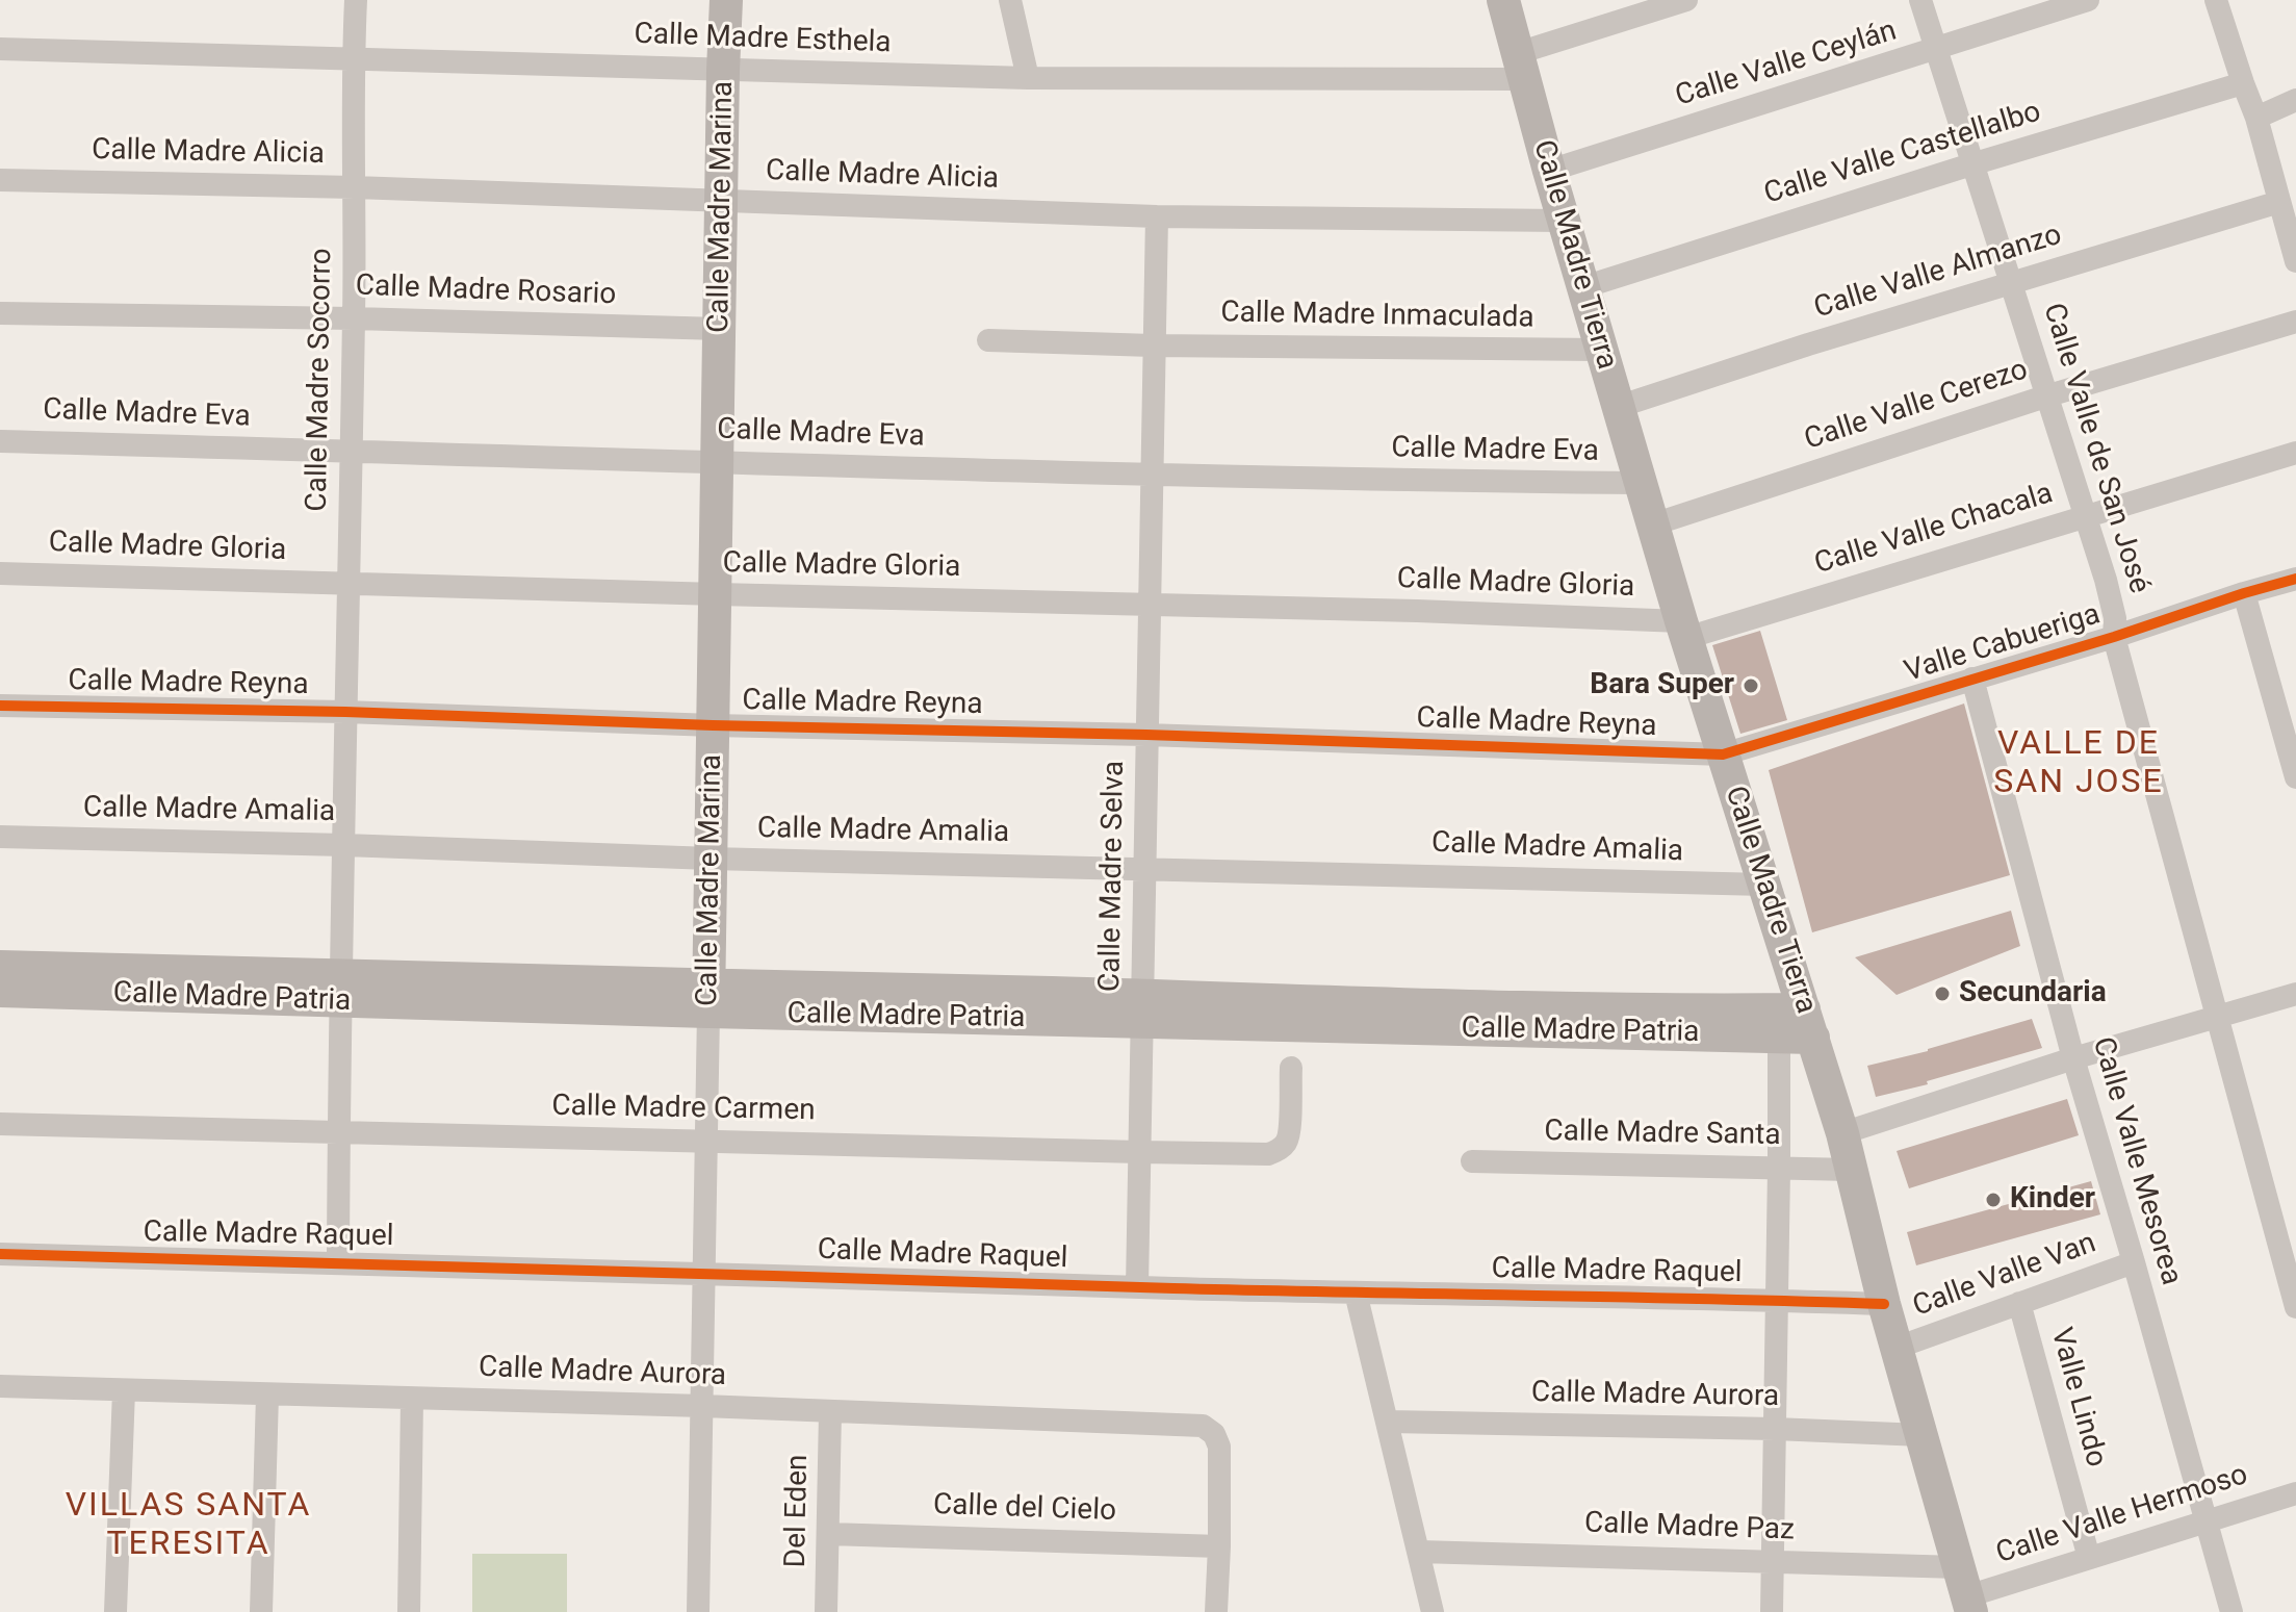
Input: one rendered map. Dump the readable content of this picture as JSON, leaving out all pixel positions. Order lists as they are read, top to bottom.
{
  "streets": {
    "street": [
      "Calle Madre Esthela",
      "Calle Valle Ceylán",
      "Calle Madre Alicia",
      "Calle Valle Castellalbo",
      "Calle Madre Marina",
      "Calle Madre Tierra",
      "Calle Valle Almanzo",
      "Calle Madre Rosario",
      "Calle Madre Inmaculada",
      "Calle Madre Socorro",
      "Calle Valle Cerezo",
      "Calle Madre Eva",
      "Calle Valle de San José",
      "Calle Valle Chacala",
      "Calle Madre Gloria",
      "Valle Cabueriga",
      "Calle Madre Reyna",
      "Calle Madre Amalia",
      "Calle Madre Selva",
      "Calle Madre Patria",
      "Calle Madre Carmen",
      "Calle Madre Santa",
      "Calle Valle Mesorea",
      "Calle Madre Raquel",
      "Calle Valle Van",
      "Calle Madre Aurora",
      "Valle Lindo",
      "Calle del Cielo",
      "Del Eden",
      "Calle Valle Hermoso",
      "Calle Madre Paz"
    ]
  },
  "crossings": [
    ["Calle Madre Esthela", "Calle Madre Marina"],
    ["Calle Madre Esthela", "Calle Madre Tierra"],
    ["Calle Madre Esthela", "Calle Madre Socorro"],
    ["Calle Valle Ceylán", "Calle Madre Tierra"],
    ["Calle Valle Ceylán", "Calle Valle de San José"],
    ["Calle Madre Alicia", "Calle Madre Marina"],
    ["Calle Madre Alicia", "Calle Madre Tierra"],
    ["Calle Madre Alicia", "Calle Madre Socorro"],
    ["Calle Madre Alicia", "Calle Madre Selva"],
    ["Calle Valle Castellalbo", "Calle Madre Tierra"],
    ["Calle Valle Castellalbo", "Calle Valle de San José"],
    ["Calle Madre Marina", "Calle Madre Rosario"],
    ["Calle Madre Marina", "Calle Madre Eva"],
    ["Calle Madre Marina", "Calle Madre Gloria"],
    ["Calle Madre Marina", "Calle Madre Reyna"],
    ["Calle Madre Marina", "Calle Madre Amalia"],
    ["Calle Madre Marina", "Calle Madre Patria"],
    ["Calle Madre Marina", "Calle Madre Carmen"],
    ["Calle Madre Marina", "Calle Madre Raquel"],
    ["Calle Madre Marina", "Calle Madre Aurora"],
    ["Calle Madre Tierra", "Calle Valle Almanzo"],
    ["Calle Madre Tierra", "Calle Madre Inmaculada"],
    ["Calle Madre Tierra", "Calle Valle Cerezo"],
    ["Calle Madre Tierra", "Calle Madre Eva"],
    ["Calle Madre Tierra", "Calle Valle Chacala"],
    ["Calle Madre Tierra", "Calle Madre Gloria"],
    ["Calle Madre Tierra", "Valle Cabueriga"],
    ["Calle Madre Tierra", "Calle Madre Reyna"],
    ["Calle Madre Tierra", "Calle Madre Amalia"],
    ["Calle Madre Tierra", "Calle Madre Patria"],
    ["Calle Madre Tierra", "Calle Madre Santa"],
    ["Calle Madre Tierra", "Calle Madre Raquel"],
    ["Calle Madre Tierra", "Calle Valle Van"],
    ["Calle Madre Tierra", "Calle Madre Aurora"],
    ["Calle Madre Tierra", "Calle Valle Hermoso"],
    ["Calle Madre Tierra", "Calle Madre Paz"],
    ["Calle Valle Almanzo", "Calle Valle de San José"],
    ["Calle Madre Rosario", "Calle Madre Socorro"],
    ["Calle Madre Inmaculada", "Calle Madre Selva"],
    ["Calle Madre Socorro", "Calle Madre Eva"],
    ["Calle Madre Socorro", "Calle Madre Gloria"],
    ["Calle Madre Socorro", "Calle Madre Reyna"],
    ["Calle Madre Socorro", "Calle Madre Amalia"],
    ["Calle Madre Socorro", "Calle Madre Patria"],
    ["Calle Madre Socorro", "Calle Madre Carmen"],
    ["Calle Madre Socorro", "Calle Madre Raquel"],
    ["Calle Valle Cerezo", "Calle Valle de San José"],
    ["Calle Madre Eva", "Calle Madre Selva"],
    ["Calle Valle de San José", "Calle Valle Chacala"],
    ["Calle Valle de San José", "Valle Cabueriga"],
    ["Calle Valle Chacala", "Calle Madre Gloria"],
    ["Calle Madre Gloria", "Calle Madre Selva"],
    ["Valle Cabueriga", "Calle Madre Reyna"],
    ["Valle Cabueriga", "Calle Valle Mesorea"],
    ["Calle Madre Reyna", "Calle Madre Selva"],
    ["Calle Madre Amalia", "Calle Madre Selva"],
    ["Calle Madre Selva", "Calle Madre Patria"],
    ["Calle Madre Selva", "Calle Madre Carmen"],
    ["Calle Madre Selva", "Calle Madre Raquel"],
    ["Calle Valle Mesorea", "Calle Valle Van"],
    ["Calle Valle Mesorea", "Calle Valle Hermoso"],
    ["Calle Valle Van", "Valle Lindo"],
    ["Calle Madre Aurora", "Calle del Cielo"],
    ["Calle Madre Aurora", "Del Eden"],
    ["Valle Lindo", "Calle Valle Hermoso"],
    ["Calle del Cielo", "Del Eden"],
    ["Calle Valle Hermoso", "Calle Madre Paz"]
  ],
  "districts": ["VALLE DE SAN JOSE", "VILLAS SANTA TERESITA"],
  "places": ["Bara Super", "Secundaria", "Kinder"]
}
